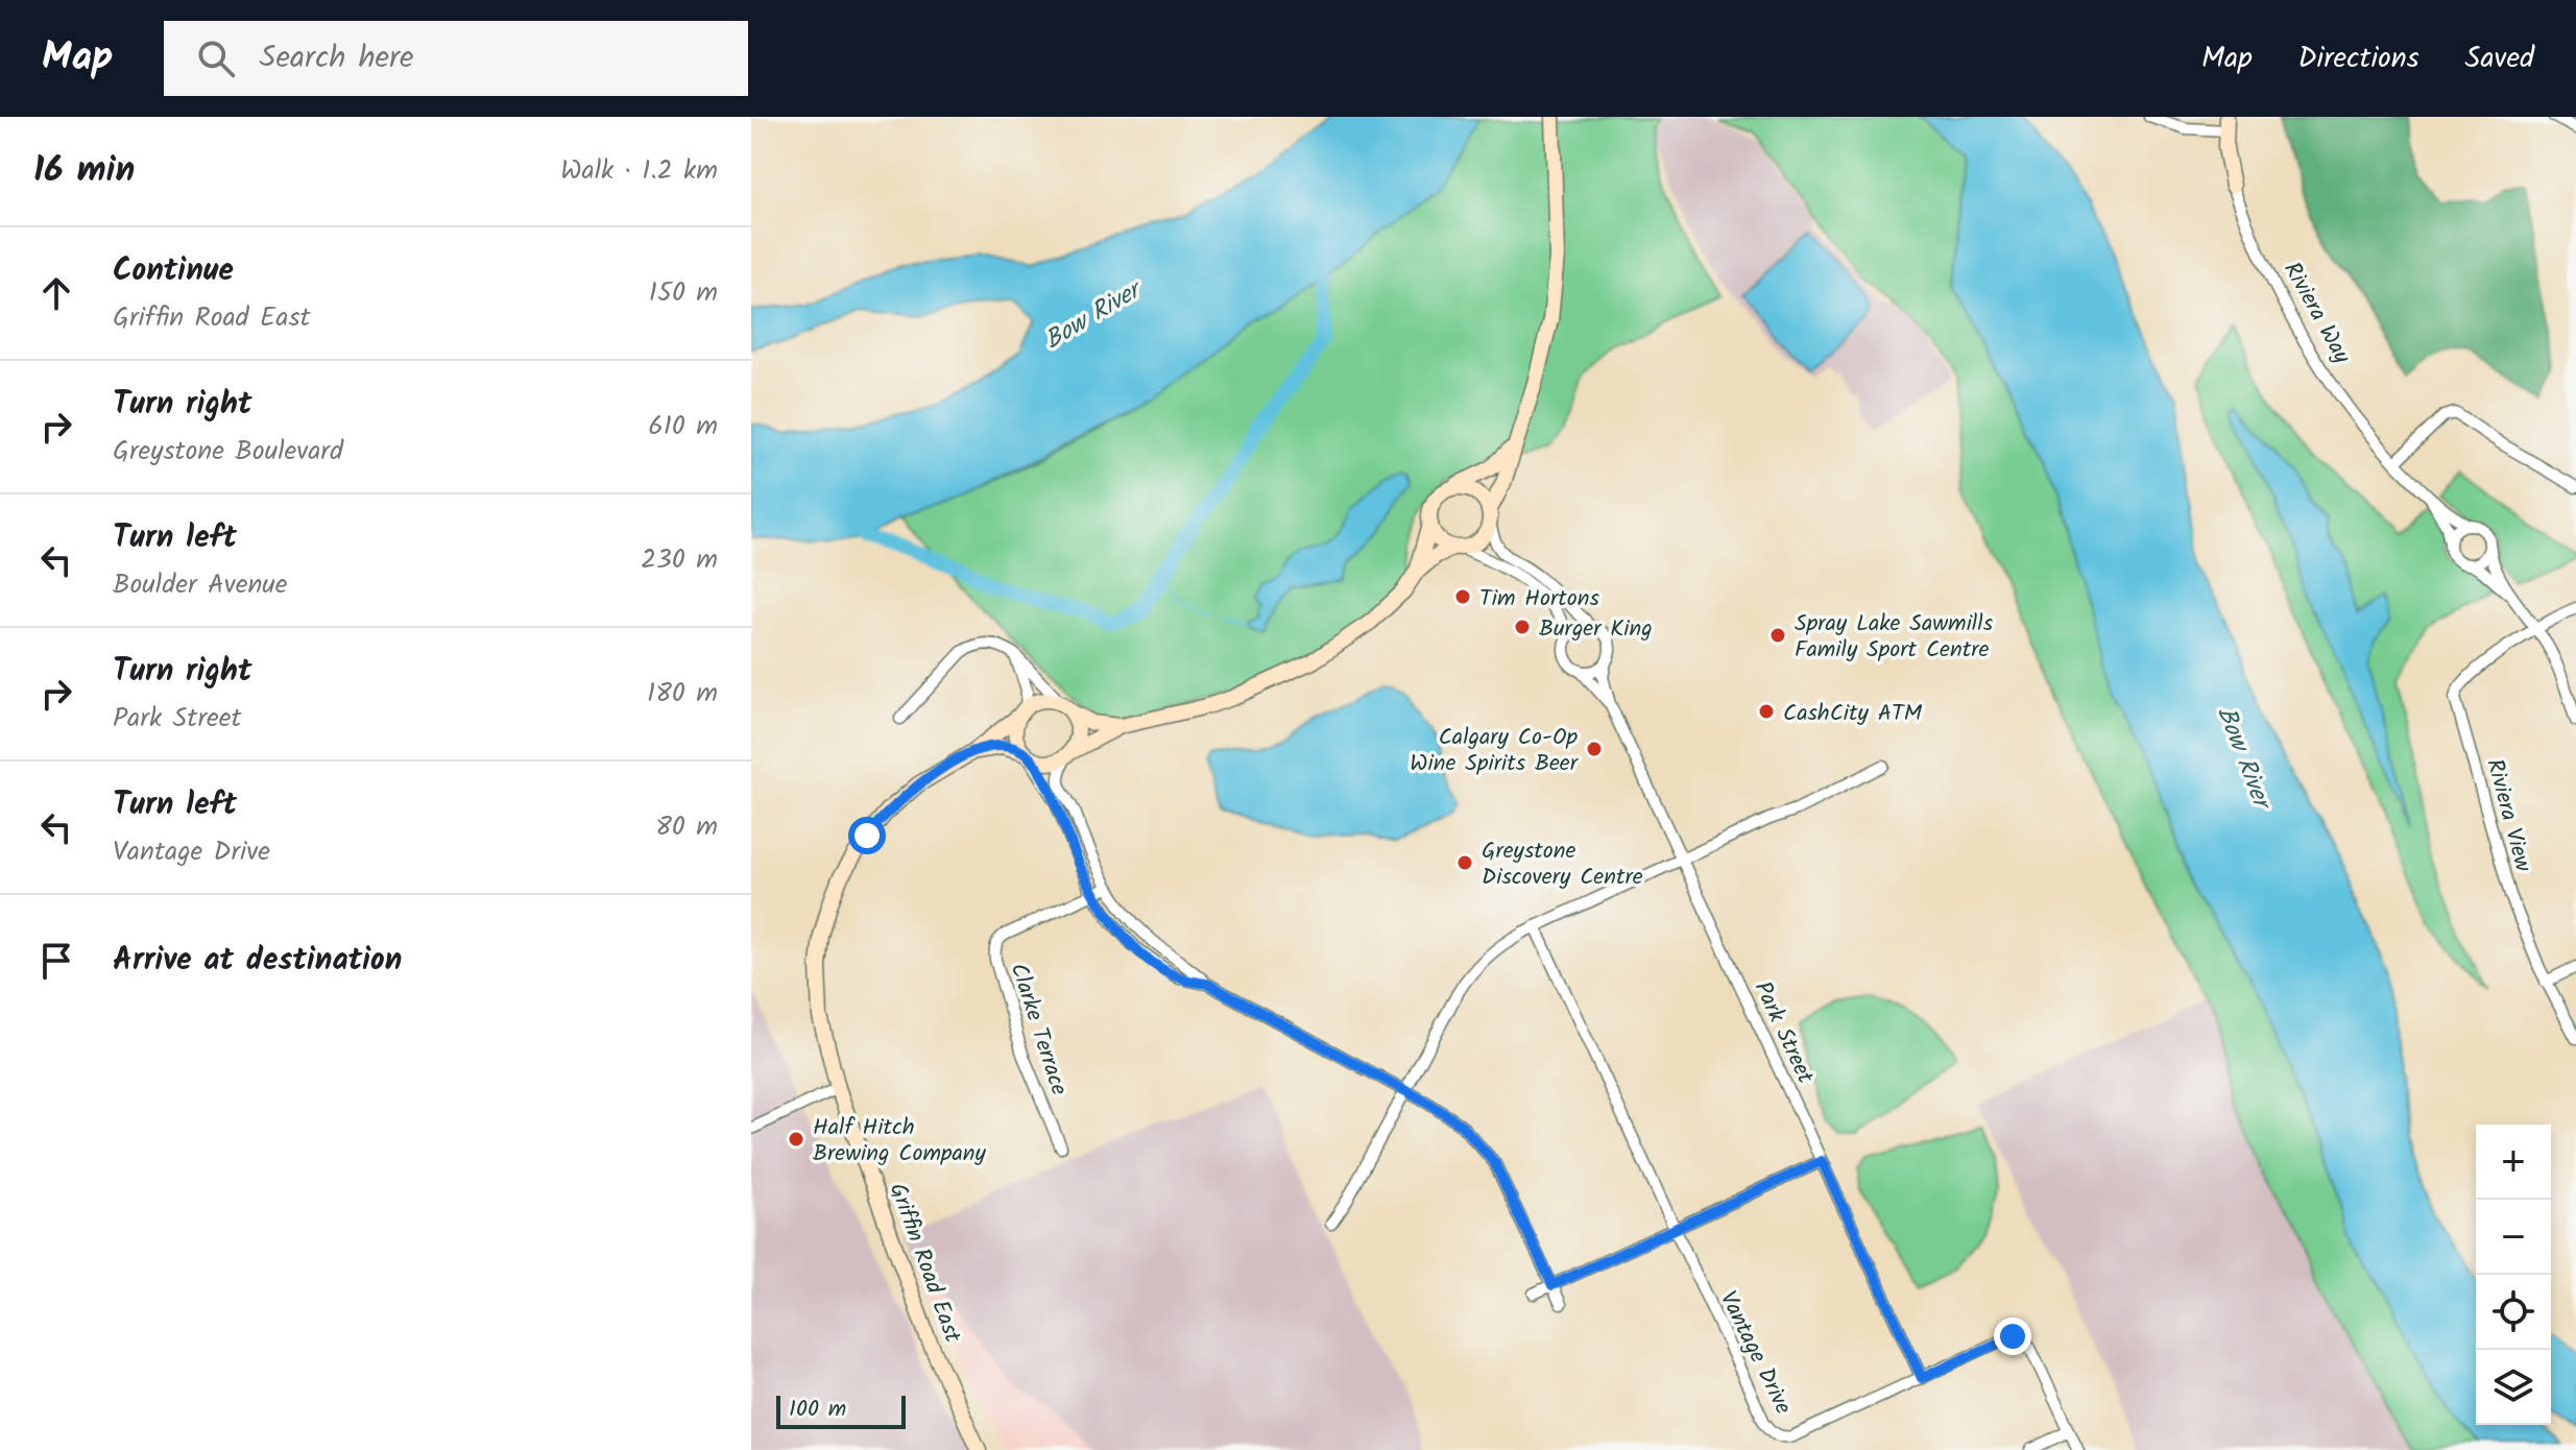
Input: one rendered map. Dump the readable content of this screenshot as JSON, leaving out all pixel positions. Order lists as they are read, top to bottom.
{
  "streets": {
    "main road": ["Riviera Way", "Griffin Road East"],
    "street": [
      "Riviera View",
      "Clarke Terrace",
      "Park Street",
      "Vantage Drive"
    ]
  },
  "crossings": [
    ["Riviera Way", "Riviera View"],
    ["Park Street", "Vantage Drive"]
  ],
  "water": ["Bow River"],
  "places": [
    "Tim Hortons",
    "Burger King",
    "Spray Lake Sawmills Family Sport Centre",
    "CashCity ATM",
    "Calgary Co-Op Wine Spirits Beer",
    "Greystone Discovery Centre",
    "Half Hitch Brewing Company"
  ],
  "scale_bar": "100 m",
  "page": {
    "header": "Map",
    "search": "Search here",
    "nav": ["Map", "Directions", "Saved"],
    "heading": ["16 min", "Walk · 1.2 km"],
    "list": [
      ["Continue", "Griffin Road East", "150 m"],
      ["Turn right", "Greystone Boulevard", "610 m"],
      ["Turn left", "Boulder Avenue", "230 m"],
      ["Turn right", "Park Street", "180 m"],
      ["Turn left", "Vantage Drive", "80 m"],
      "Arrive at destination"
    ],
    "map_buttons": ["+", "−"],
    "scale": "100 m"
  }
}
